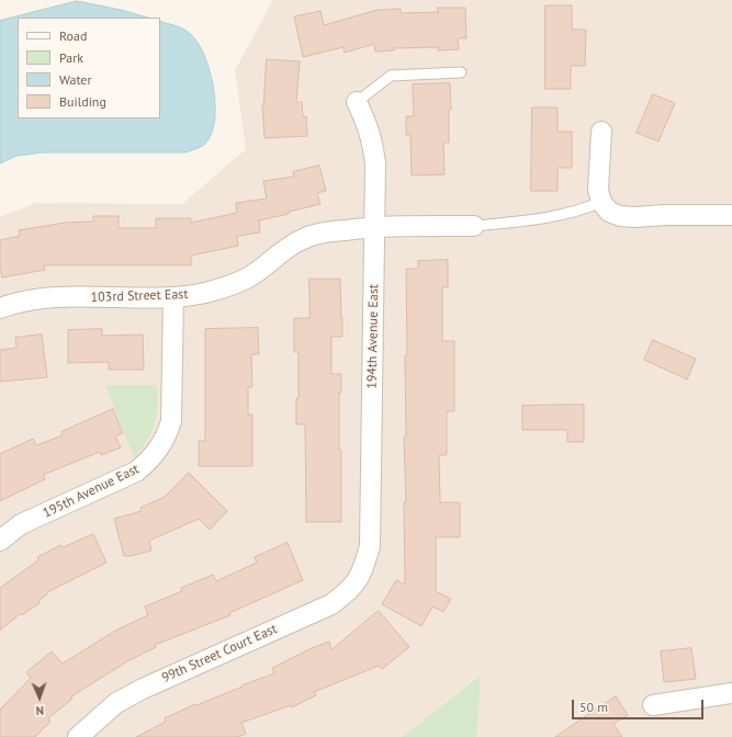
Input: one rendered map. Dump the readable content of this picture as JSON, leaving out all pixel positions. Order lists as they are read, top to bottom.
{
  "streets": {
    "street": [
      "103rd Street East",
      "194th Avenue East",
      "195th Avenue East",
      "99th Street Court East"
    ]
  },
  "crossings": [
    ["103rd Street East", "194th Avenue East"],
    ["103rd Street East", "195th Avenue East"],
    ["194th Avenue East", "99th Street Court East"]
  ],
  "legend": [
    "Road",
    "Park",
    "Water",
    "Building"
  ],
  "scale_bar": "50 m",
  "north": "bottom"
}
